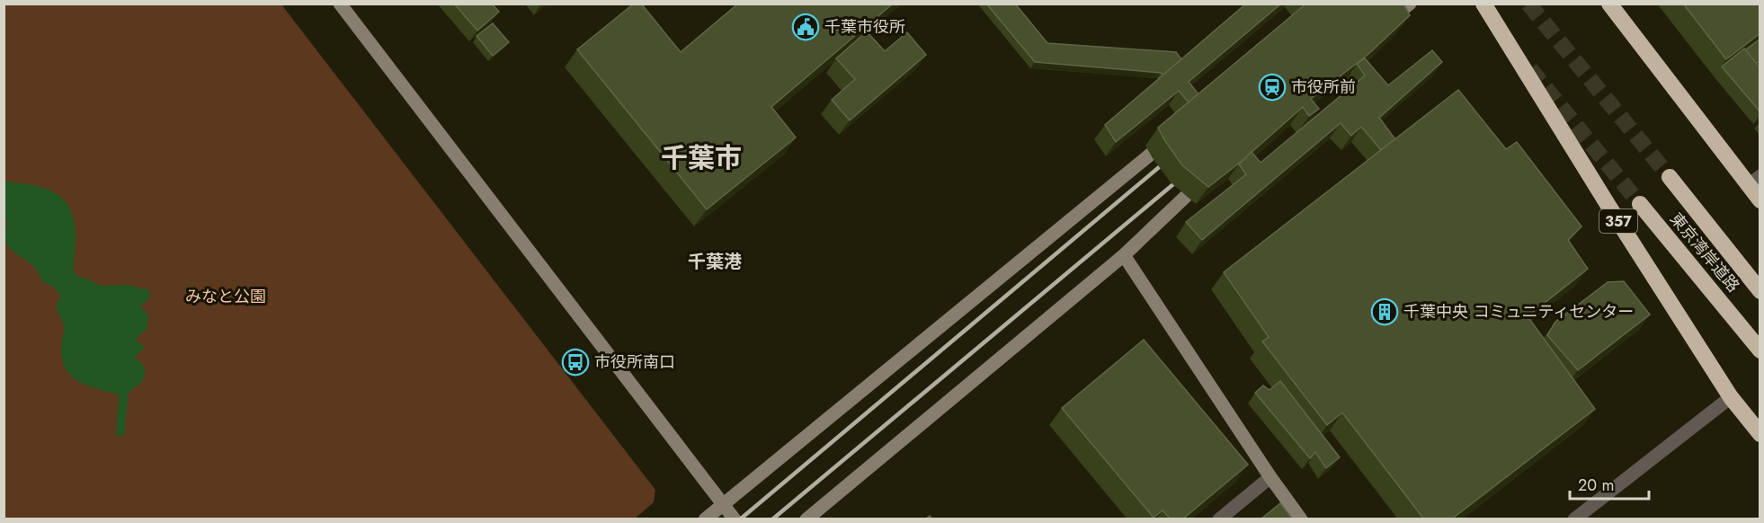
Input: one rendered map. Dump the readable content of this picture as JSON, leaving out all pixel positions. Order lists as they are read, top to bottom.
{
  "streets": {
    "highway": ["357", "東京湾岸道路"]
  },
  "districts": ["千葉市", "千葉港"],
  "parks": ["みなと公園"],
  "places": {
    "public building": ["千葉市役所"],
    "station": ["市役所前"],
    "building": ["千葉中央 コミュニティセンター"],
    "bus stop": ["市役所南口"]
  },
  "scale_bar": "20 m"
}
